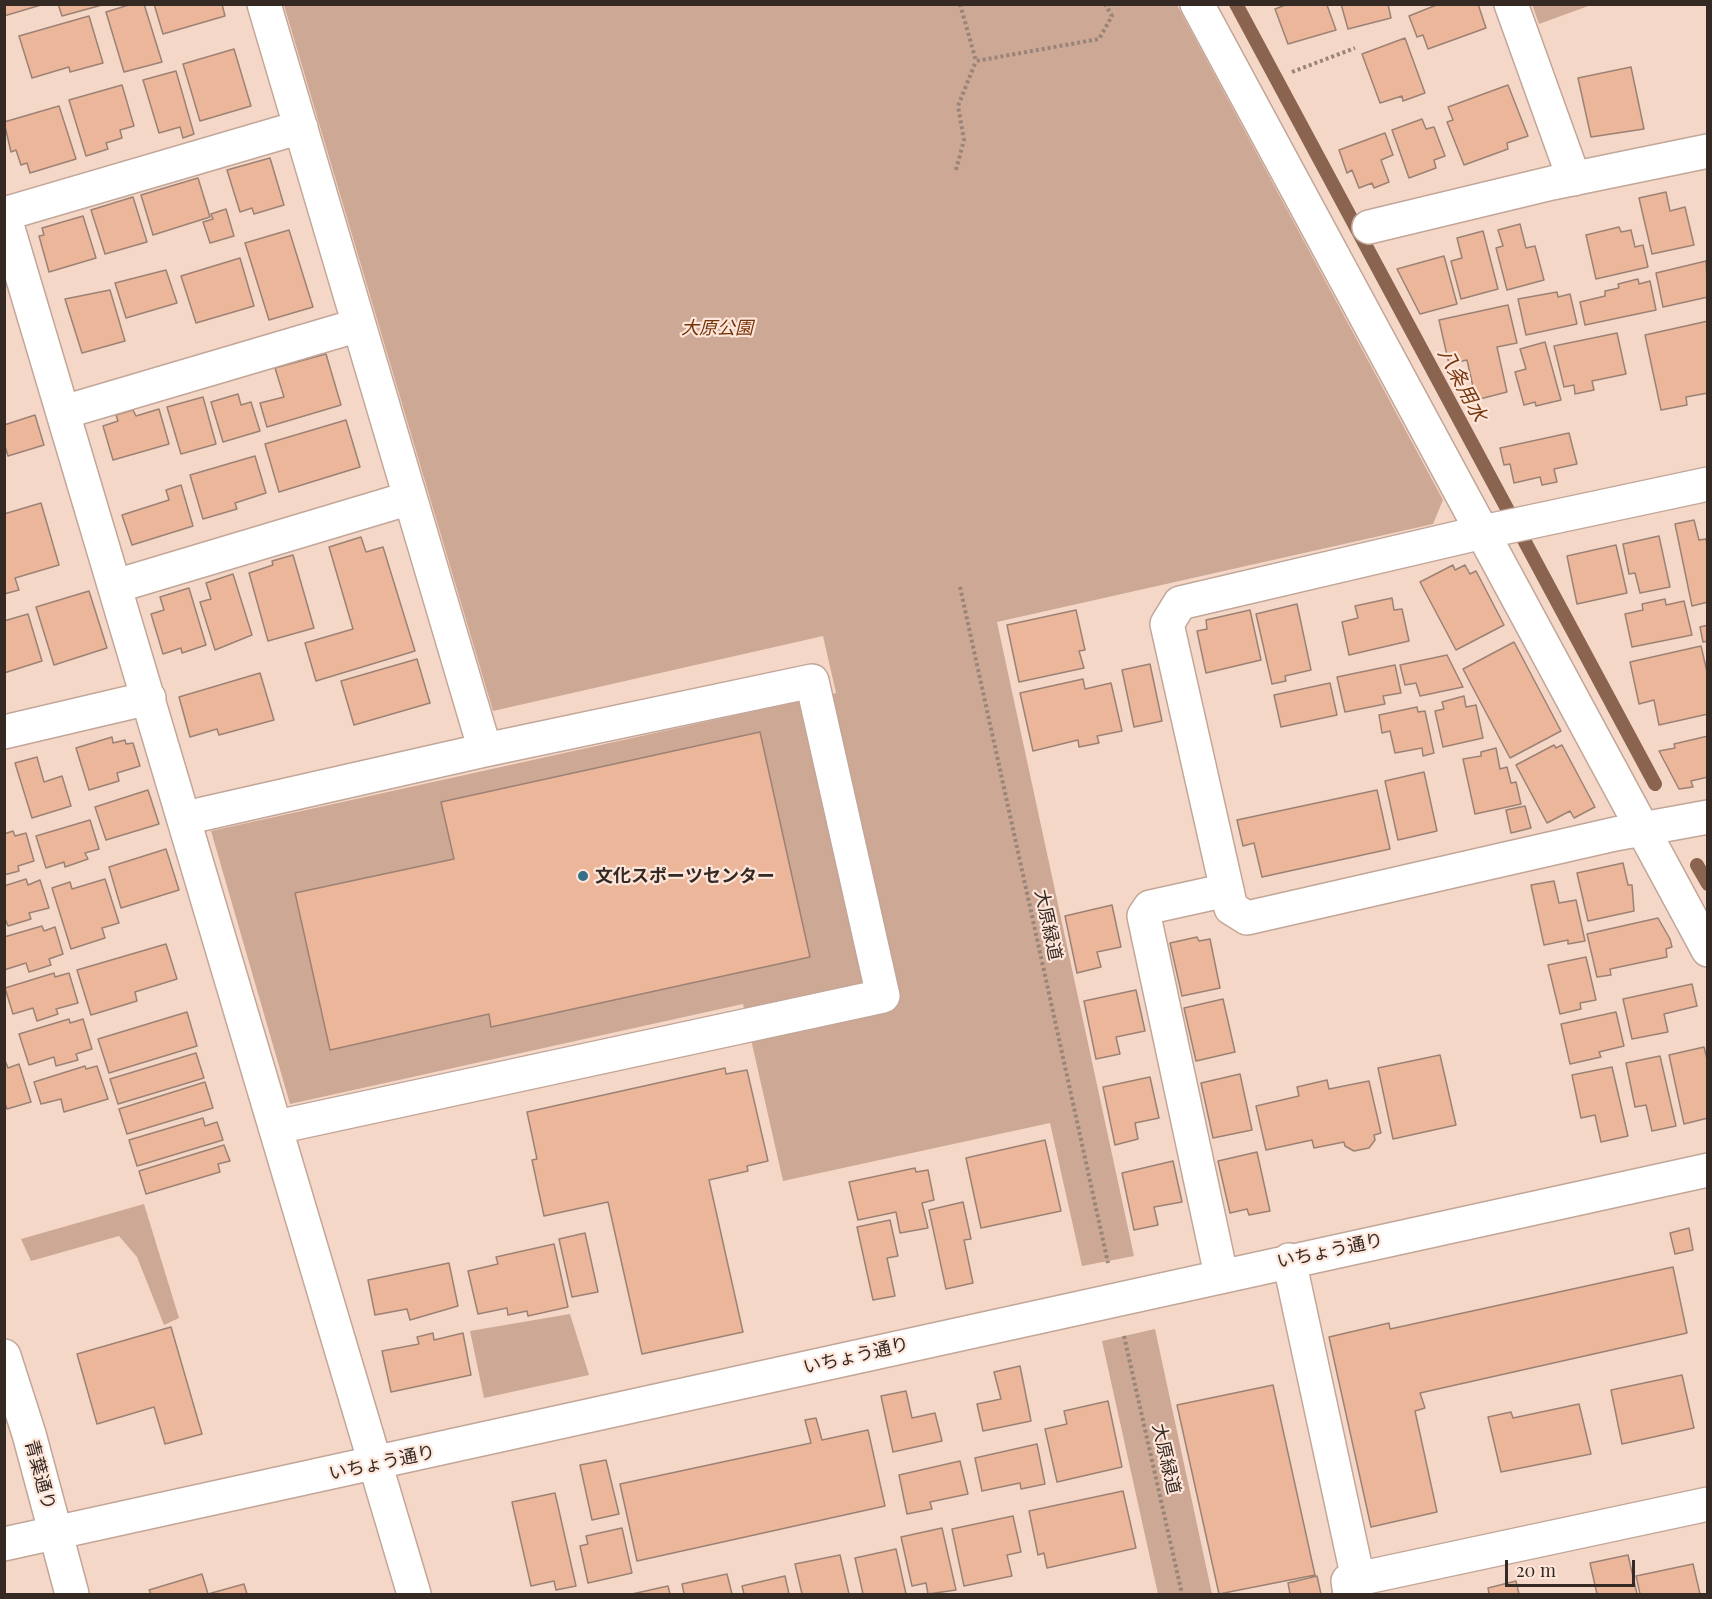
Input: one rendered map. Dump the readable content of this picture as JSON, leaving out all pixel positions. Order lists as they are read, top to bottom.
{
  "streets": {
    "street": ["いちょう通り", "青葉通り"],
    "path": ["大原緑道"]
  },
  "crossings": [
    ["いちょう通り", "青葉通り"]
  ],
  "water": ["八条用水"],
  "parks": ["大原公園"],
  "places": ["文化スポーツセンター"],
  "scale_bar": "20 m"
}
